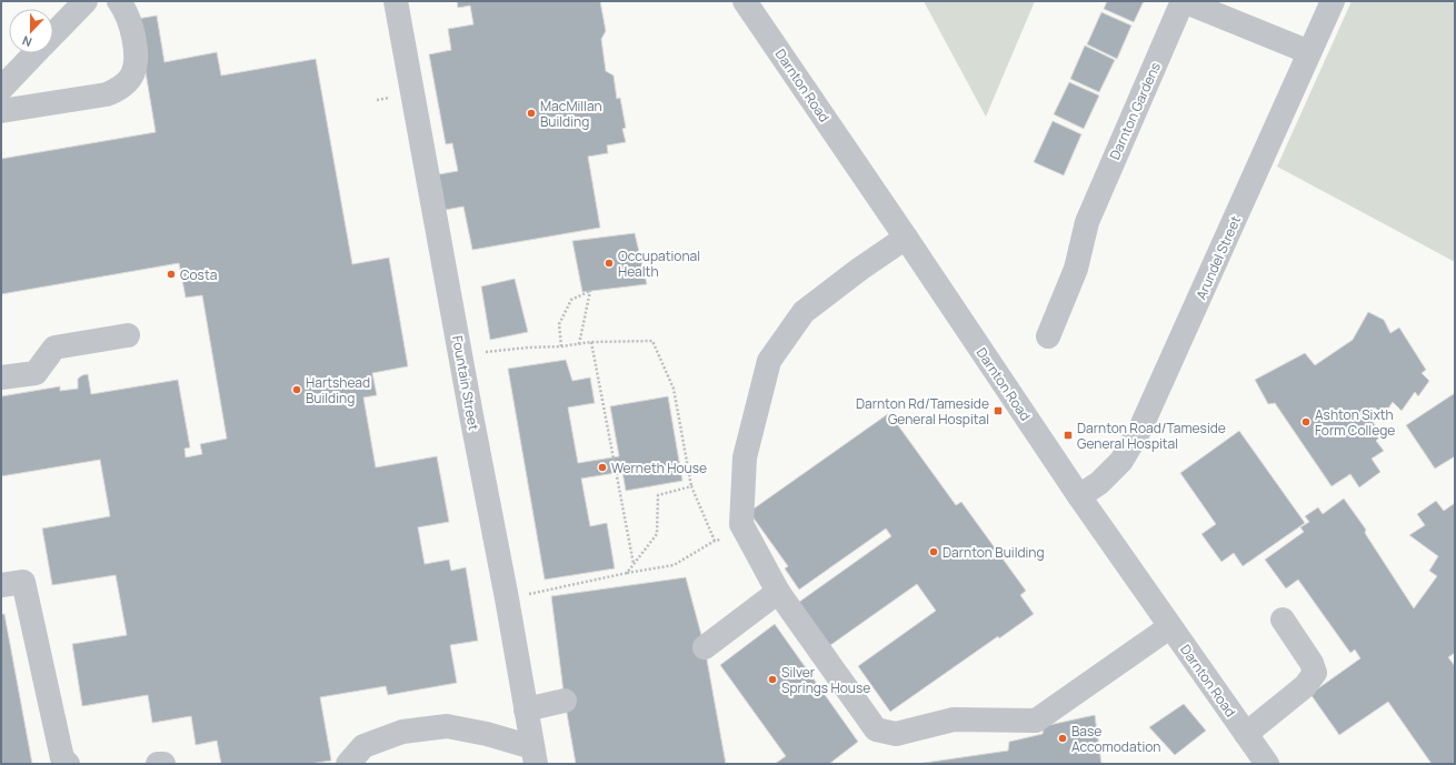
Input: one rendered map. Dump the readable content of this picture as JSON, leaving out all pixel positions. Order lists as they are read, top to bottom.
{
  "streets": {
    "street": [
      "Darnton Road",
      "Darnton Gardens",
      "Arundel Street",
      "Fountain Street"
    ]
  },
  "crossings": [
    ["Darnton Road", "Arundel Street"],
    ["Darnton Gardens", "Arundel Street"]
  ],
  "places": {
    "other": [
      "MacMillan Building",
      "Occupational Health",
      "Costa",
      "Hartshead Building",
      "Ashton Sixth Form College",
      "Werneth House",
      "Darnton Building",
      "Silver Springs House",
      "Base Accomodation"
    ],
    "transit": ["Darnton Rd/Tameside General Hospital", "Darnton Road/Tameside General Hospital"]
  },
  "north": "bottom"
}
